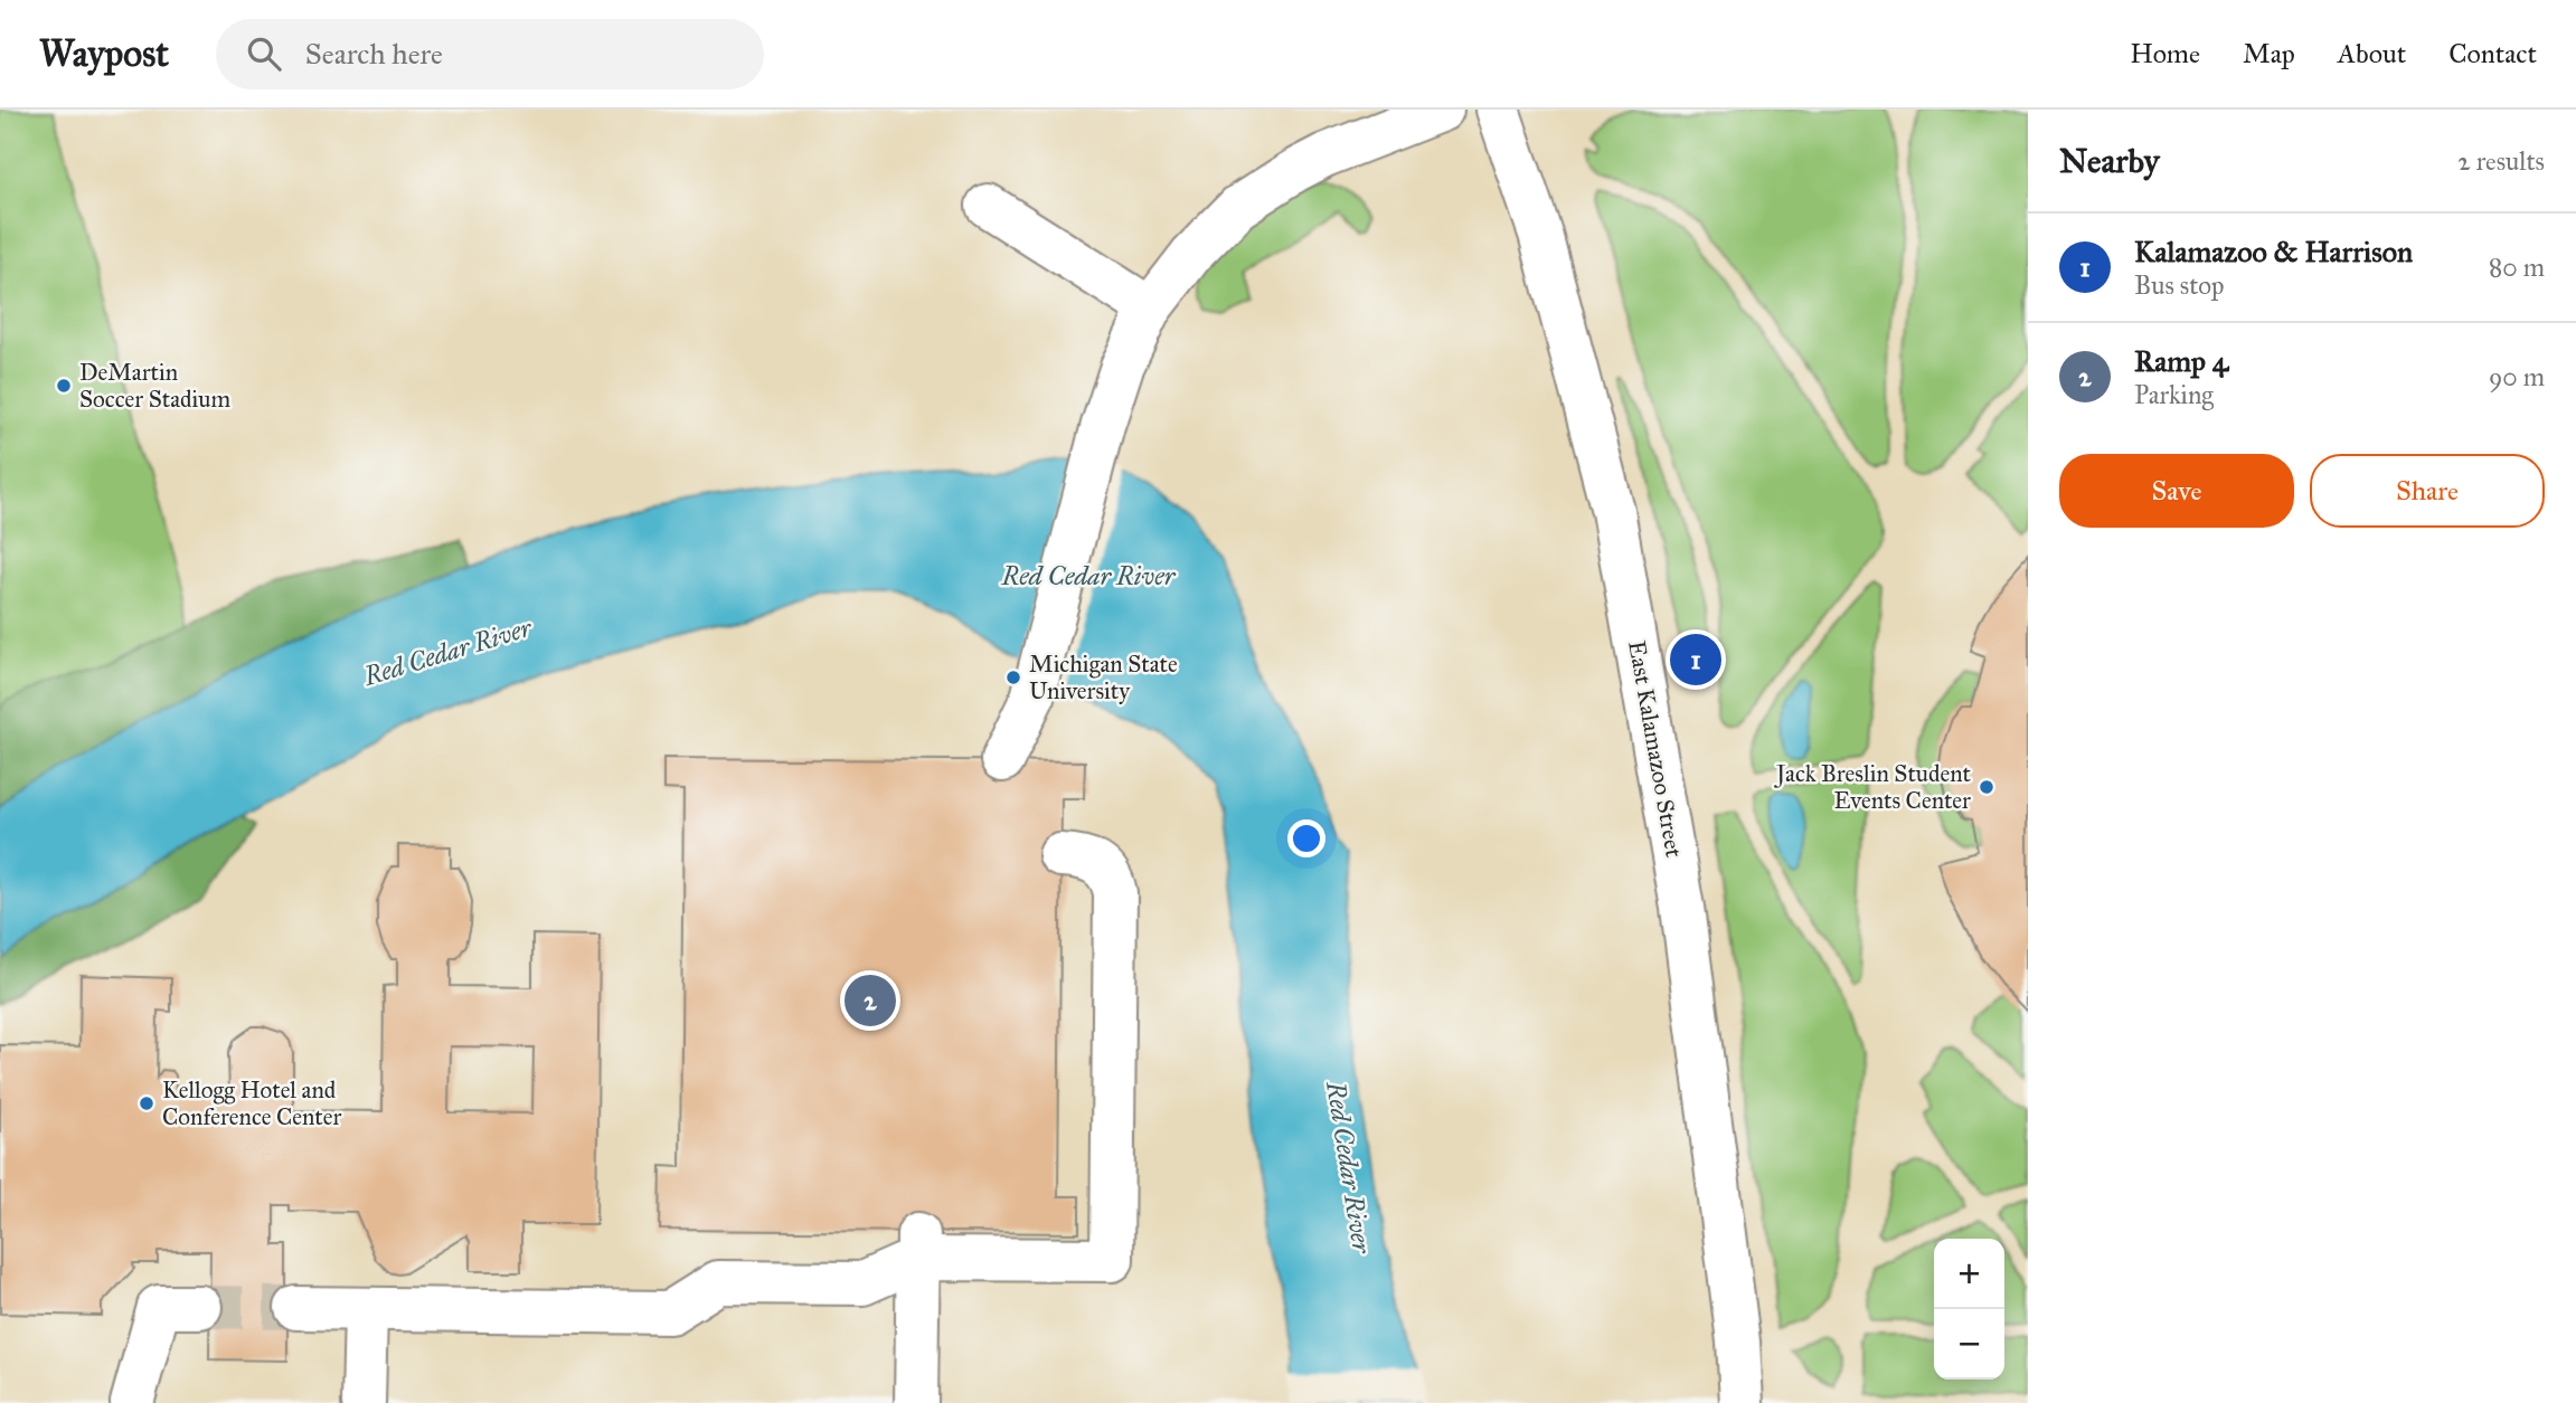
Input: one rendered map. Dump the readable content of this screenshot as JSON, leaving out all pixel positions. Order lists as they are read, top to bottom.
{
  "streets": {
    "street": ["East Kalamazoo Street"]
  },
  "water": ["Red Cedar River"],
  "places": [
    "DeMartin Soccer Stadium",
    "Michigan State University",
    "Jack Breslin Student Events Center",
    "Kellogg Hotel and Conference Center"
  ],
  "page": {
    "header": "Waypost",
    "search": "Search here",
    "nav": [
      "Home",
      "Map",
      "About",
      "Contact"
    ],
    "heading": ["Nearby", "2 results"],
    "list": [
      {
        "mark": "1",
        "name": "Kalamazoo & Harrison",
        "note": "Bus stop",
        "value": "80 m"
      },
      {
        "mark": "2",
        "name": "Ramp 4",
        "note": "Parking",
        "value": "90 m"
      }
    ],
    "buttons": ["Save", "Share"],
    "pins": ["1", "2"],
    "map_buttons": ["+", "−"]
  }
}
